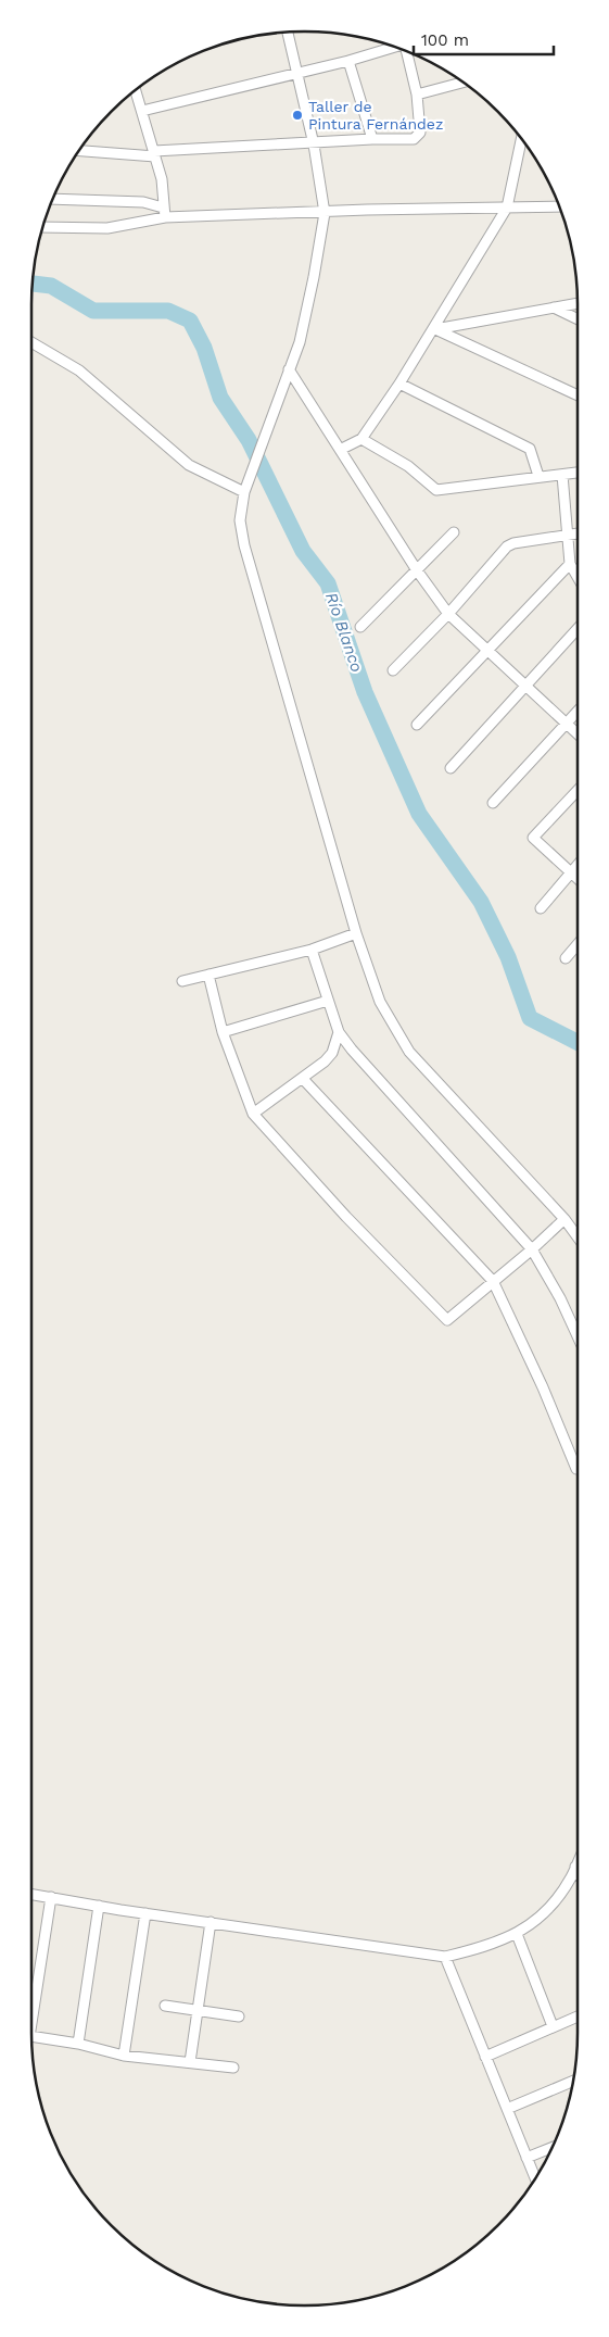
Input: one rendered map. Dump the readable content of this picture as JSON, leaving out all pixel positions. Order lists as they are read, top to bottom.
{
  "water": ["Río Blanco"],
  "places": ["Taller de Pintura Fernández"],
  "scale_bar": "100 m"
}
